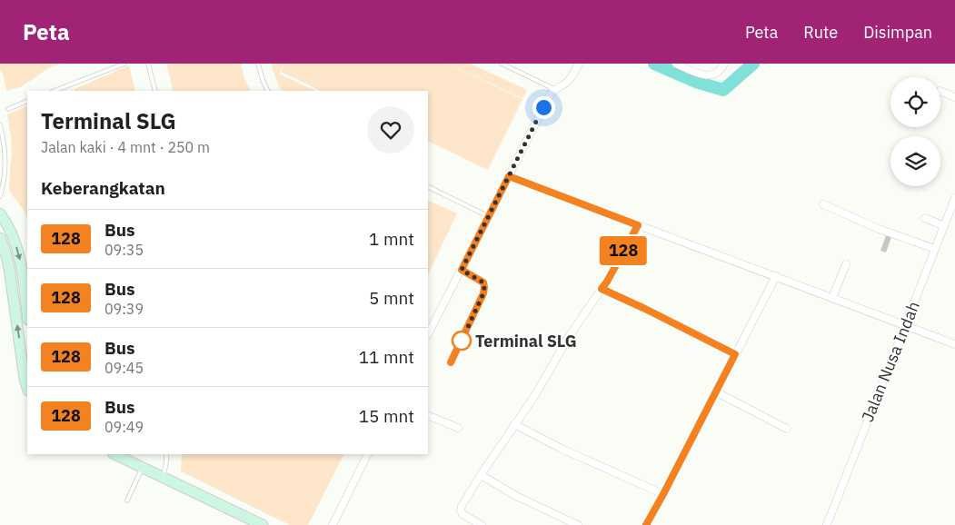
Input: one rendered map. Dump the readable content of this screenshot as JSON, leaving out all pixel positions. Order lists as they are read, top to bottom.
{
  "streets": {
    "street": ["Jalan Nusa Indah"]
  },
  "places": ["Terminal SLG"],
  "lines": ["bus line 128"],
  "page": {
    "header": "Peta",
    "nav": ["Peta", "Rute", "Disimpan"],
    "on_map": "128",
    "heading": [
      ["Terminal SLG", "Jalan kaki · 4 mnt · 250 m"],
      "Keberangkatan"
    ],
    "list": [
      {
        "mark": "128",
        "name": "Bus",
        "note": "09:35",
        "value": "1 mnt"
      },
      {
        "mark": "128",
        "name": "Bus",
        "note": "09:39",
        "value": "5 mnt"
      },
      {
        "mark": "128",
        "name": "Bus",
        "note": "09:45",
        "value": "11 mnt"
      },
      {
        "mark": "128",
        "name": "Bus",
        "note": "09:49",
        "value": "15 mnt"
      }
    ]
  }
}
